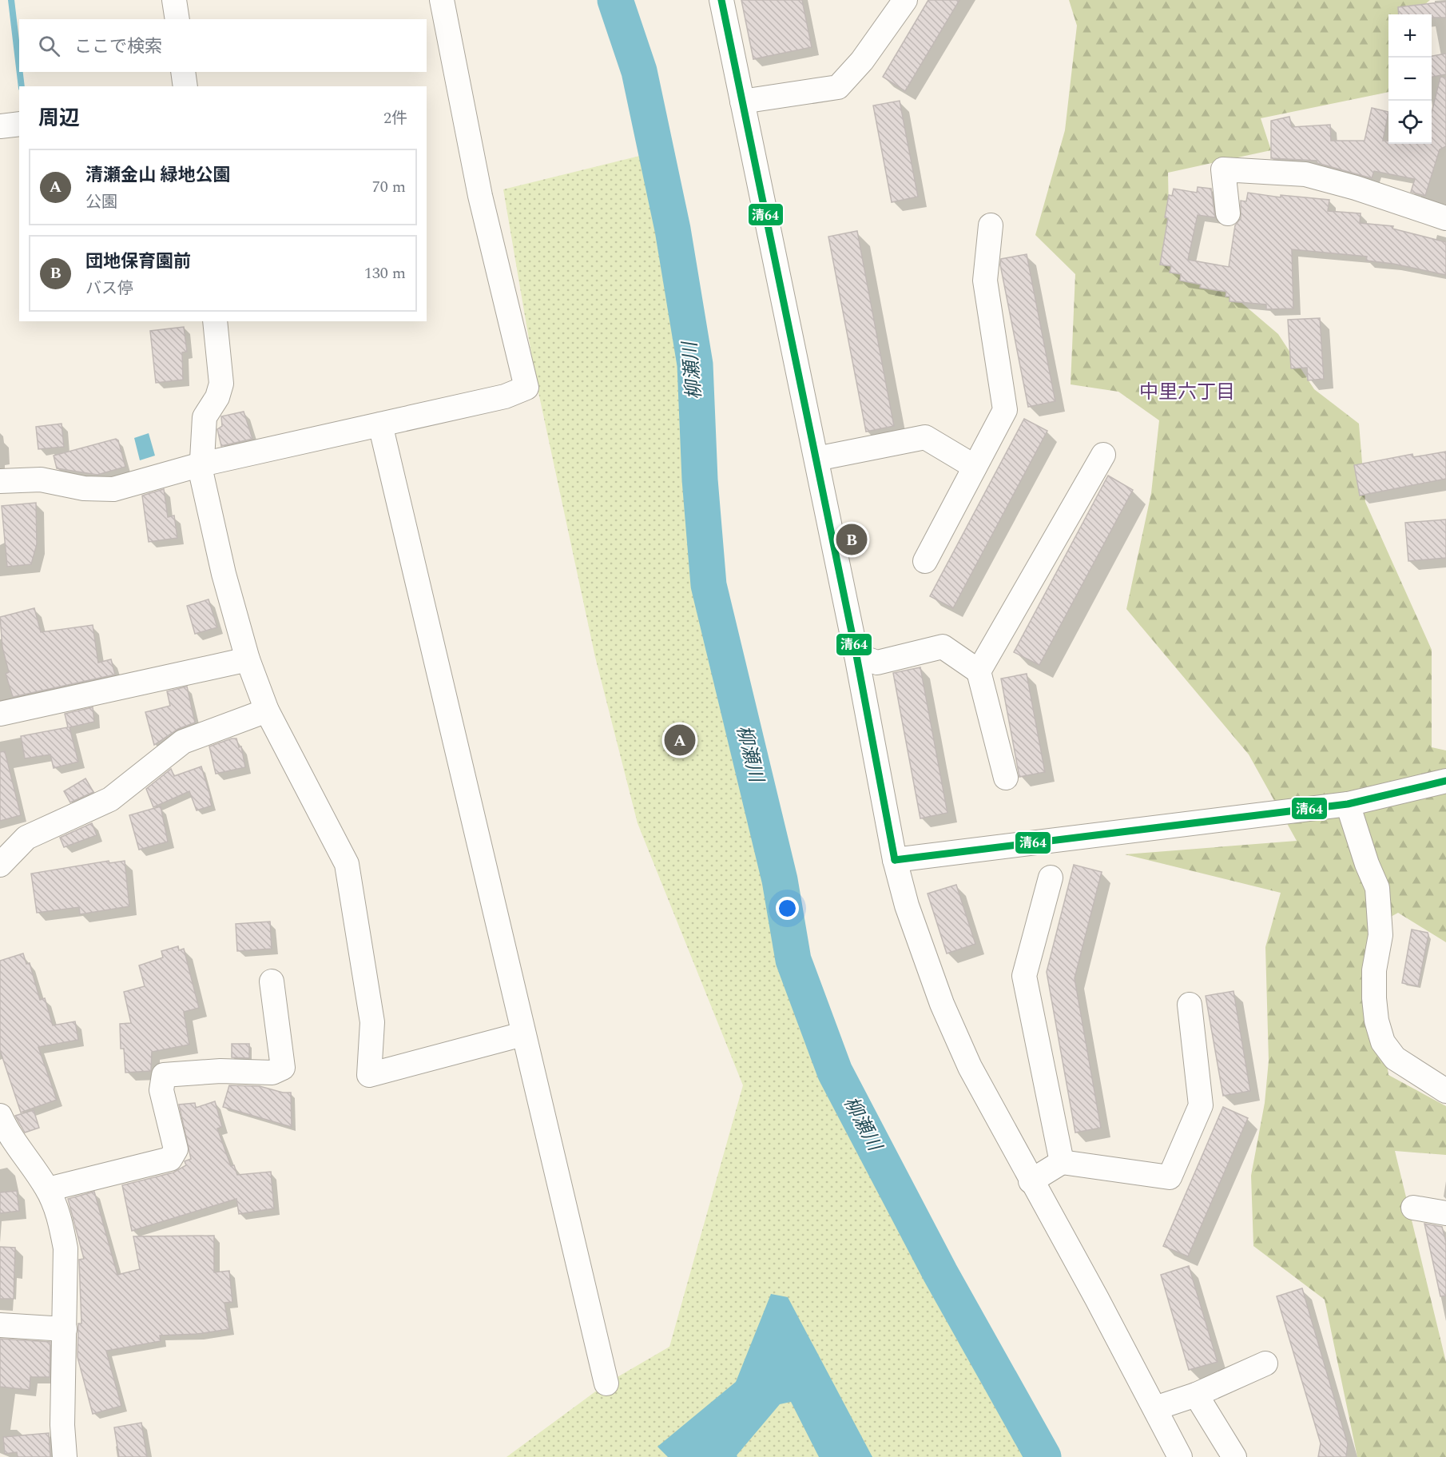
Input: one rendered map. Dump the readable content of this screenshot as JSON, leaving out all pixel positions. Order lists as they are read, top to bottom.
{
  "districts": ["中里六丁目"],
  "water": ["柳瀬川"],
  "lines": ["transit line 清64"],
  "page": {
    "map_buttons": ["+", "−"],
    "search": "ここで検索",
    "heading": ["周辺", "2件"],
    "list": [
      {
        "mark": "A",
        "name": "清瀬金山 緑地公園",
        "note": "公園",
        "value": "70 m"
      },
      {
        "mark": "B",
        "name": "団地保育園前",
        "note": "バス停",
        "value": "130 m"
      }
    ],
    "pins": ["B", "A"]
  }
}
